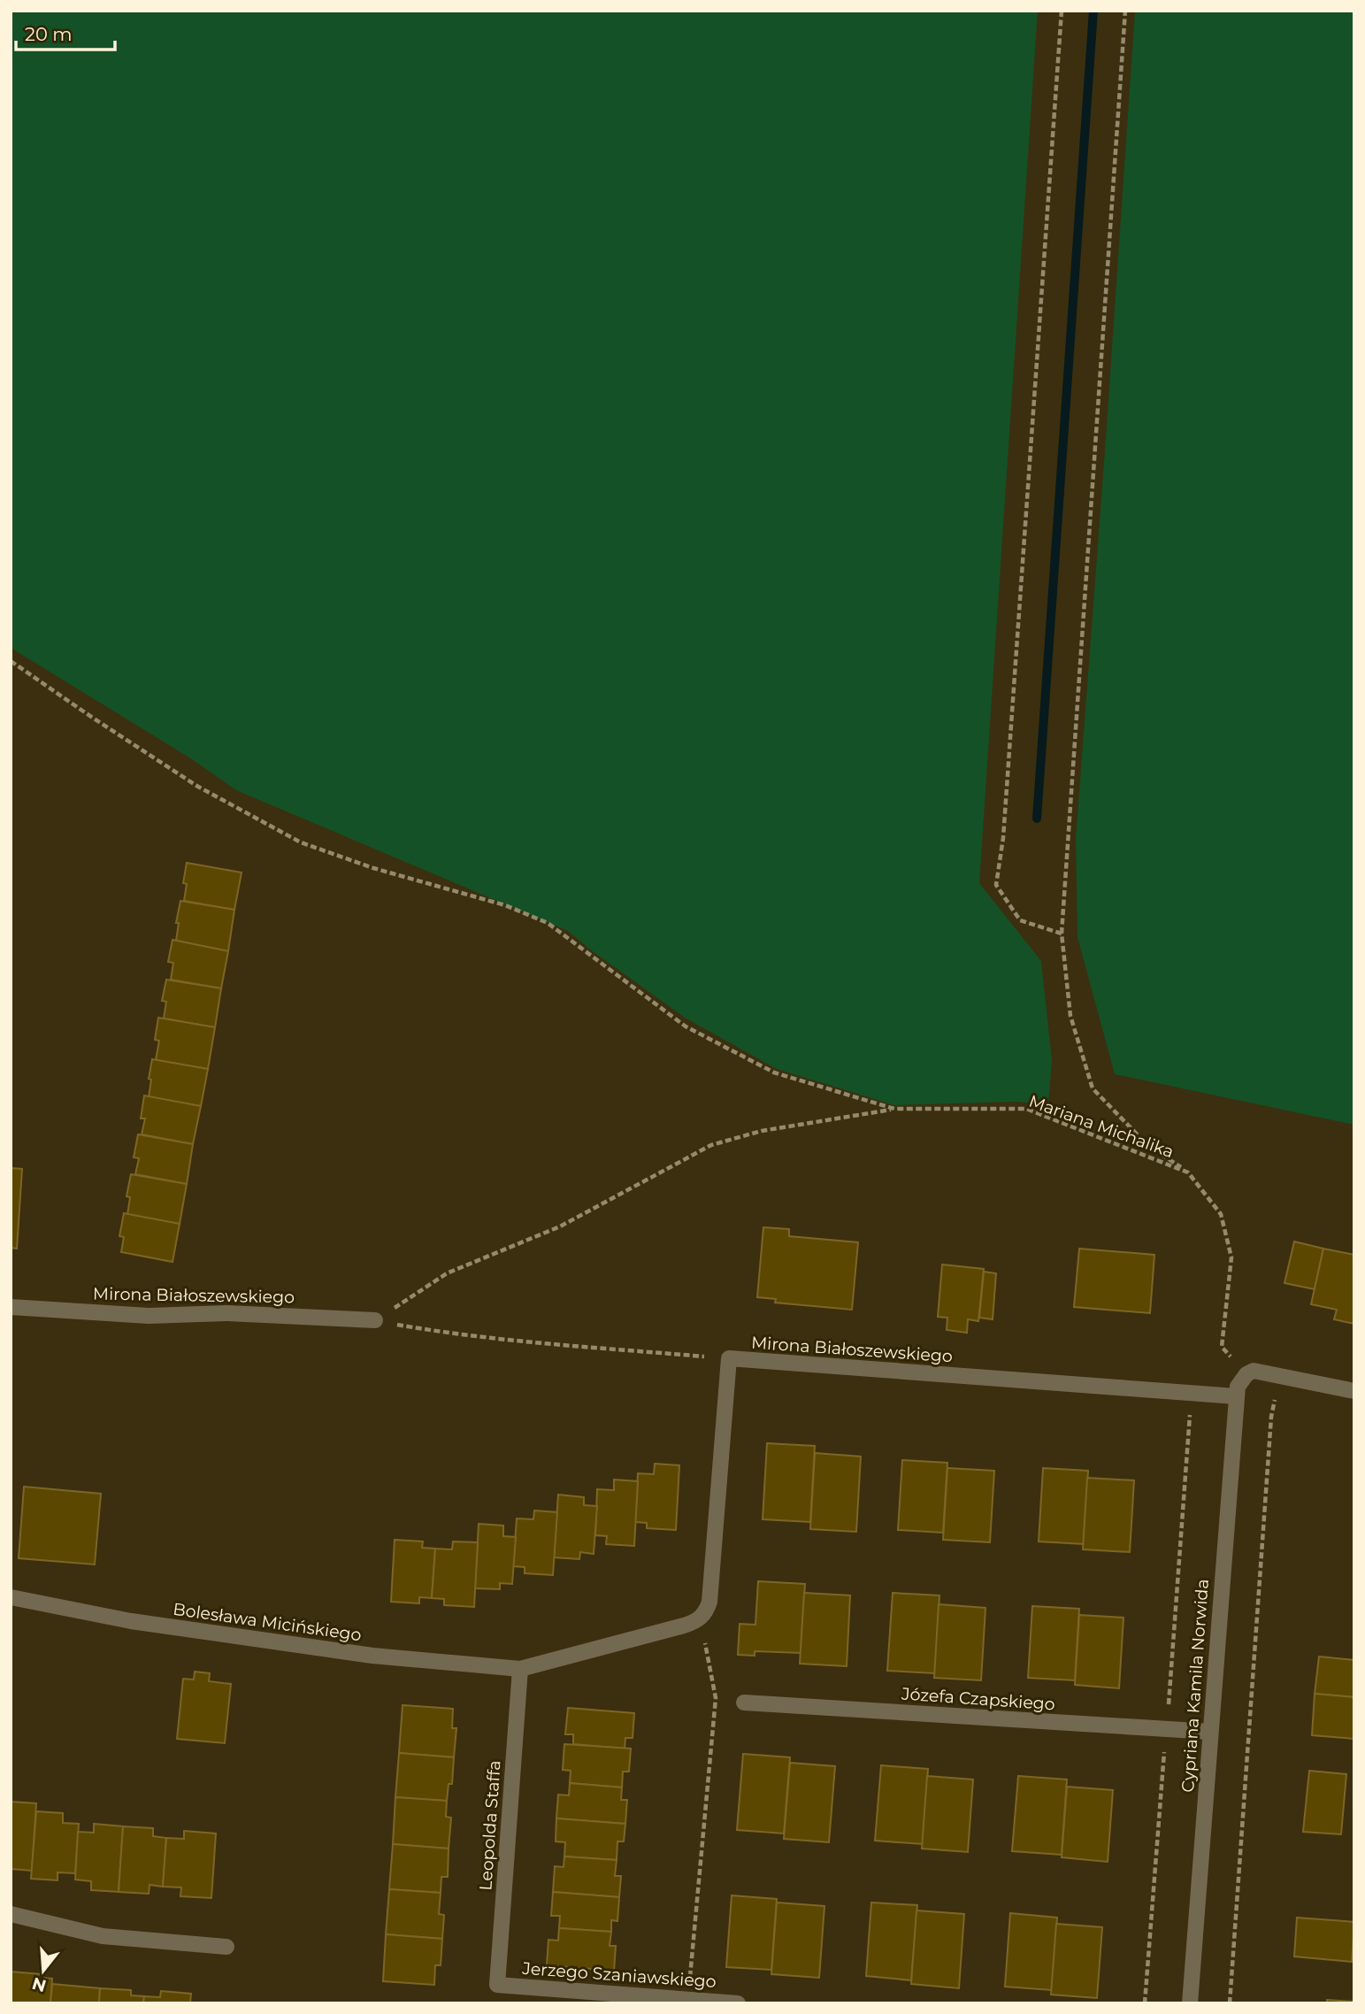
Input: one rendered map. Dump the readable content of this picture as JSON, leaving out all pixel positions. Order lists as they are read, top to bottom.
{
  "streets": {
    "street": [
      "Mirona Białoszewskiego",
      "Bolesława Micińskiego",
      "Cypriana Kamila Norwida",
      "Józefa Czapskiego",
      "Leopolda Staffa",
      "Jerzego Szaniawskiego"
    ],
    "path": ["Mariana Michalika"]
  },
  "crossings": [
    ["Mariana Michalika", "Cypriana Kamila Norwida"],
    ["Mirona Białoszewskiego", "Cypriana Kamila Norwida"],
    ["Bolesława Micińskiego", "Leopolda Staffa"],
    ["Cypriana Kamila Norwida", "Józefa Czapskiego"],
    ["Leopolda Staffa", "Jerzego Szaniawskiego"]
  ],
  "scale_bar": "20 m",
  "north": "bottom"
}
